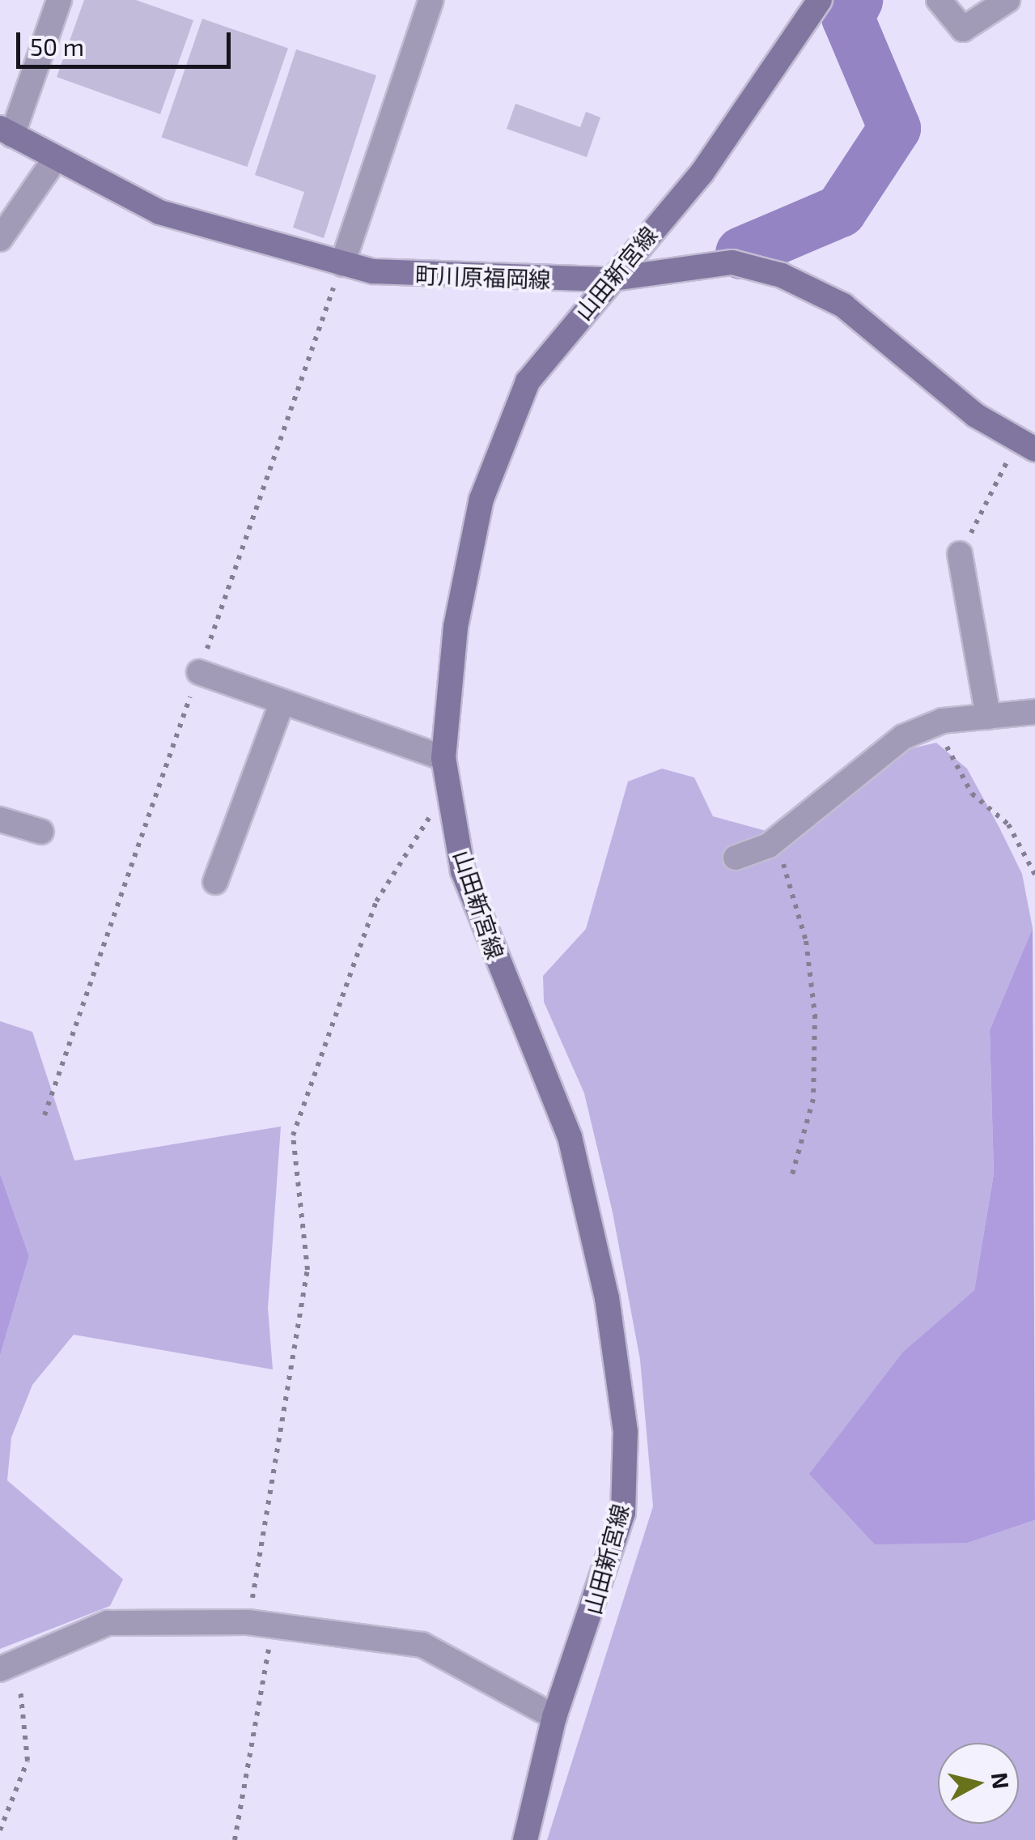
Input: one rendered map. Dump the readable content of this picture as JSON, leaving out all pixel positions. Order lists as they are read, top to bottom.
{
  "streets": {
    "main road": ["山田新宮線", "町川原福岡線"]
  },
  "crossings": [
    ["山田新宮線", "町川原福岡線"]
  ],
  "scale_bar": "50 m",
  "north": "right"
}
